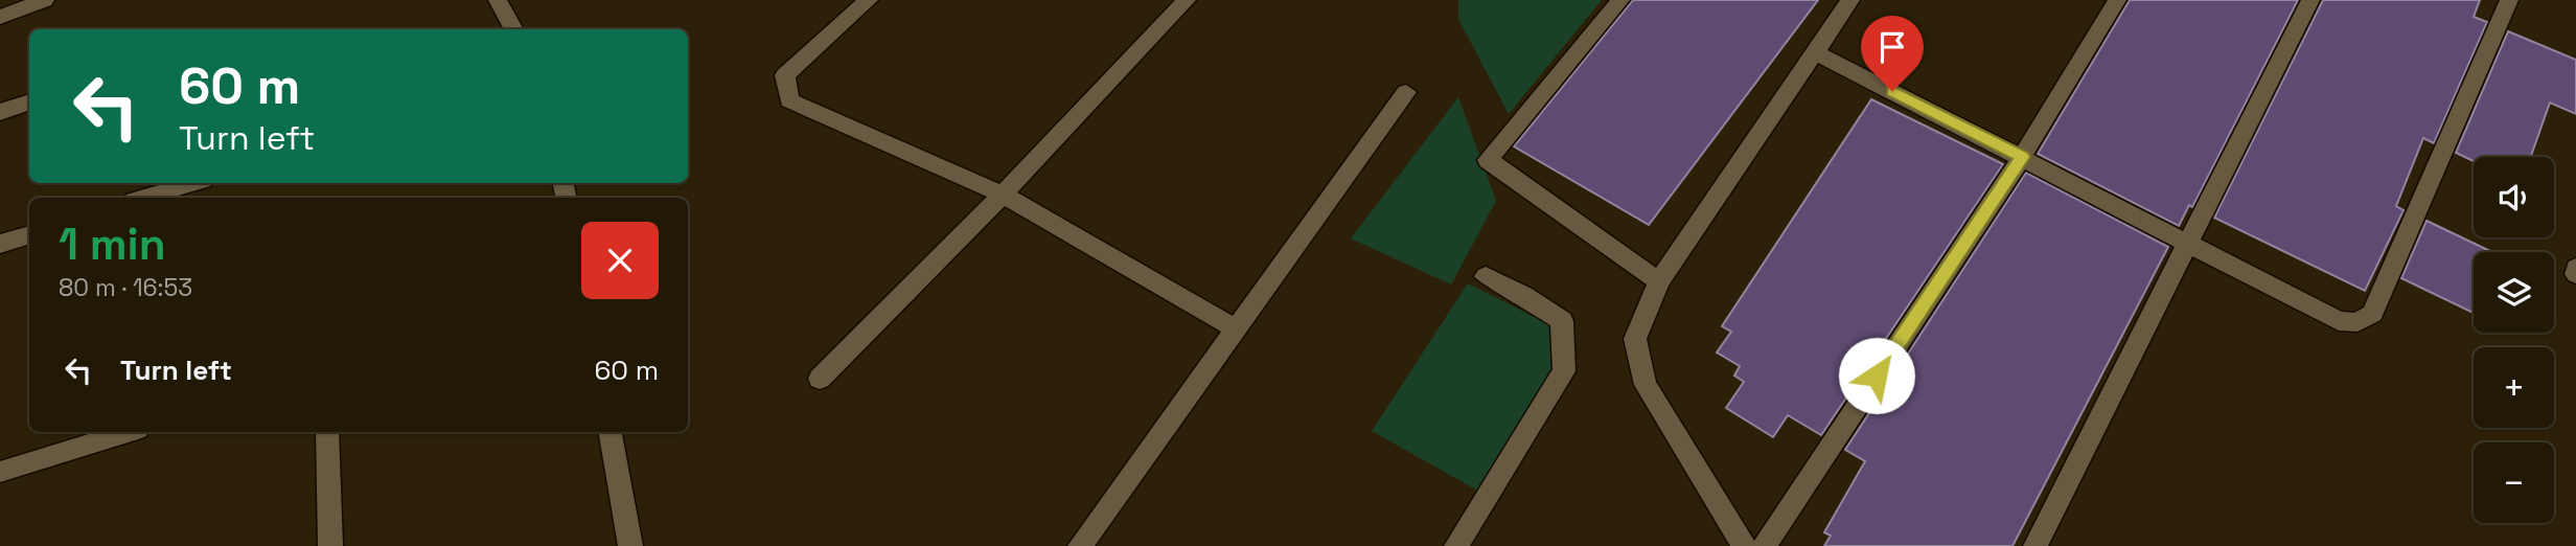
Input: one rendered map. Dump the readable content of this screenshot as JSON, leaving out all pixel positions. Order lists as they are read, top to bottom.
{
  "page": {
    "turn": ["60 m", "Turn left"],
    "map_buttons": ["+", "−"],
    "heading": ["1 min", "80 m · 16:53"],
    "list": [
      {
        "name": "Turn left",
        "value": "60 m"
      }
    ]
  }
}
